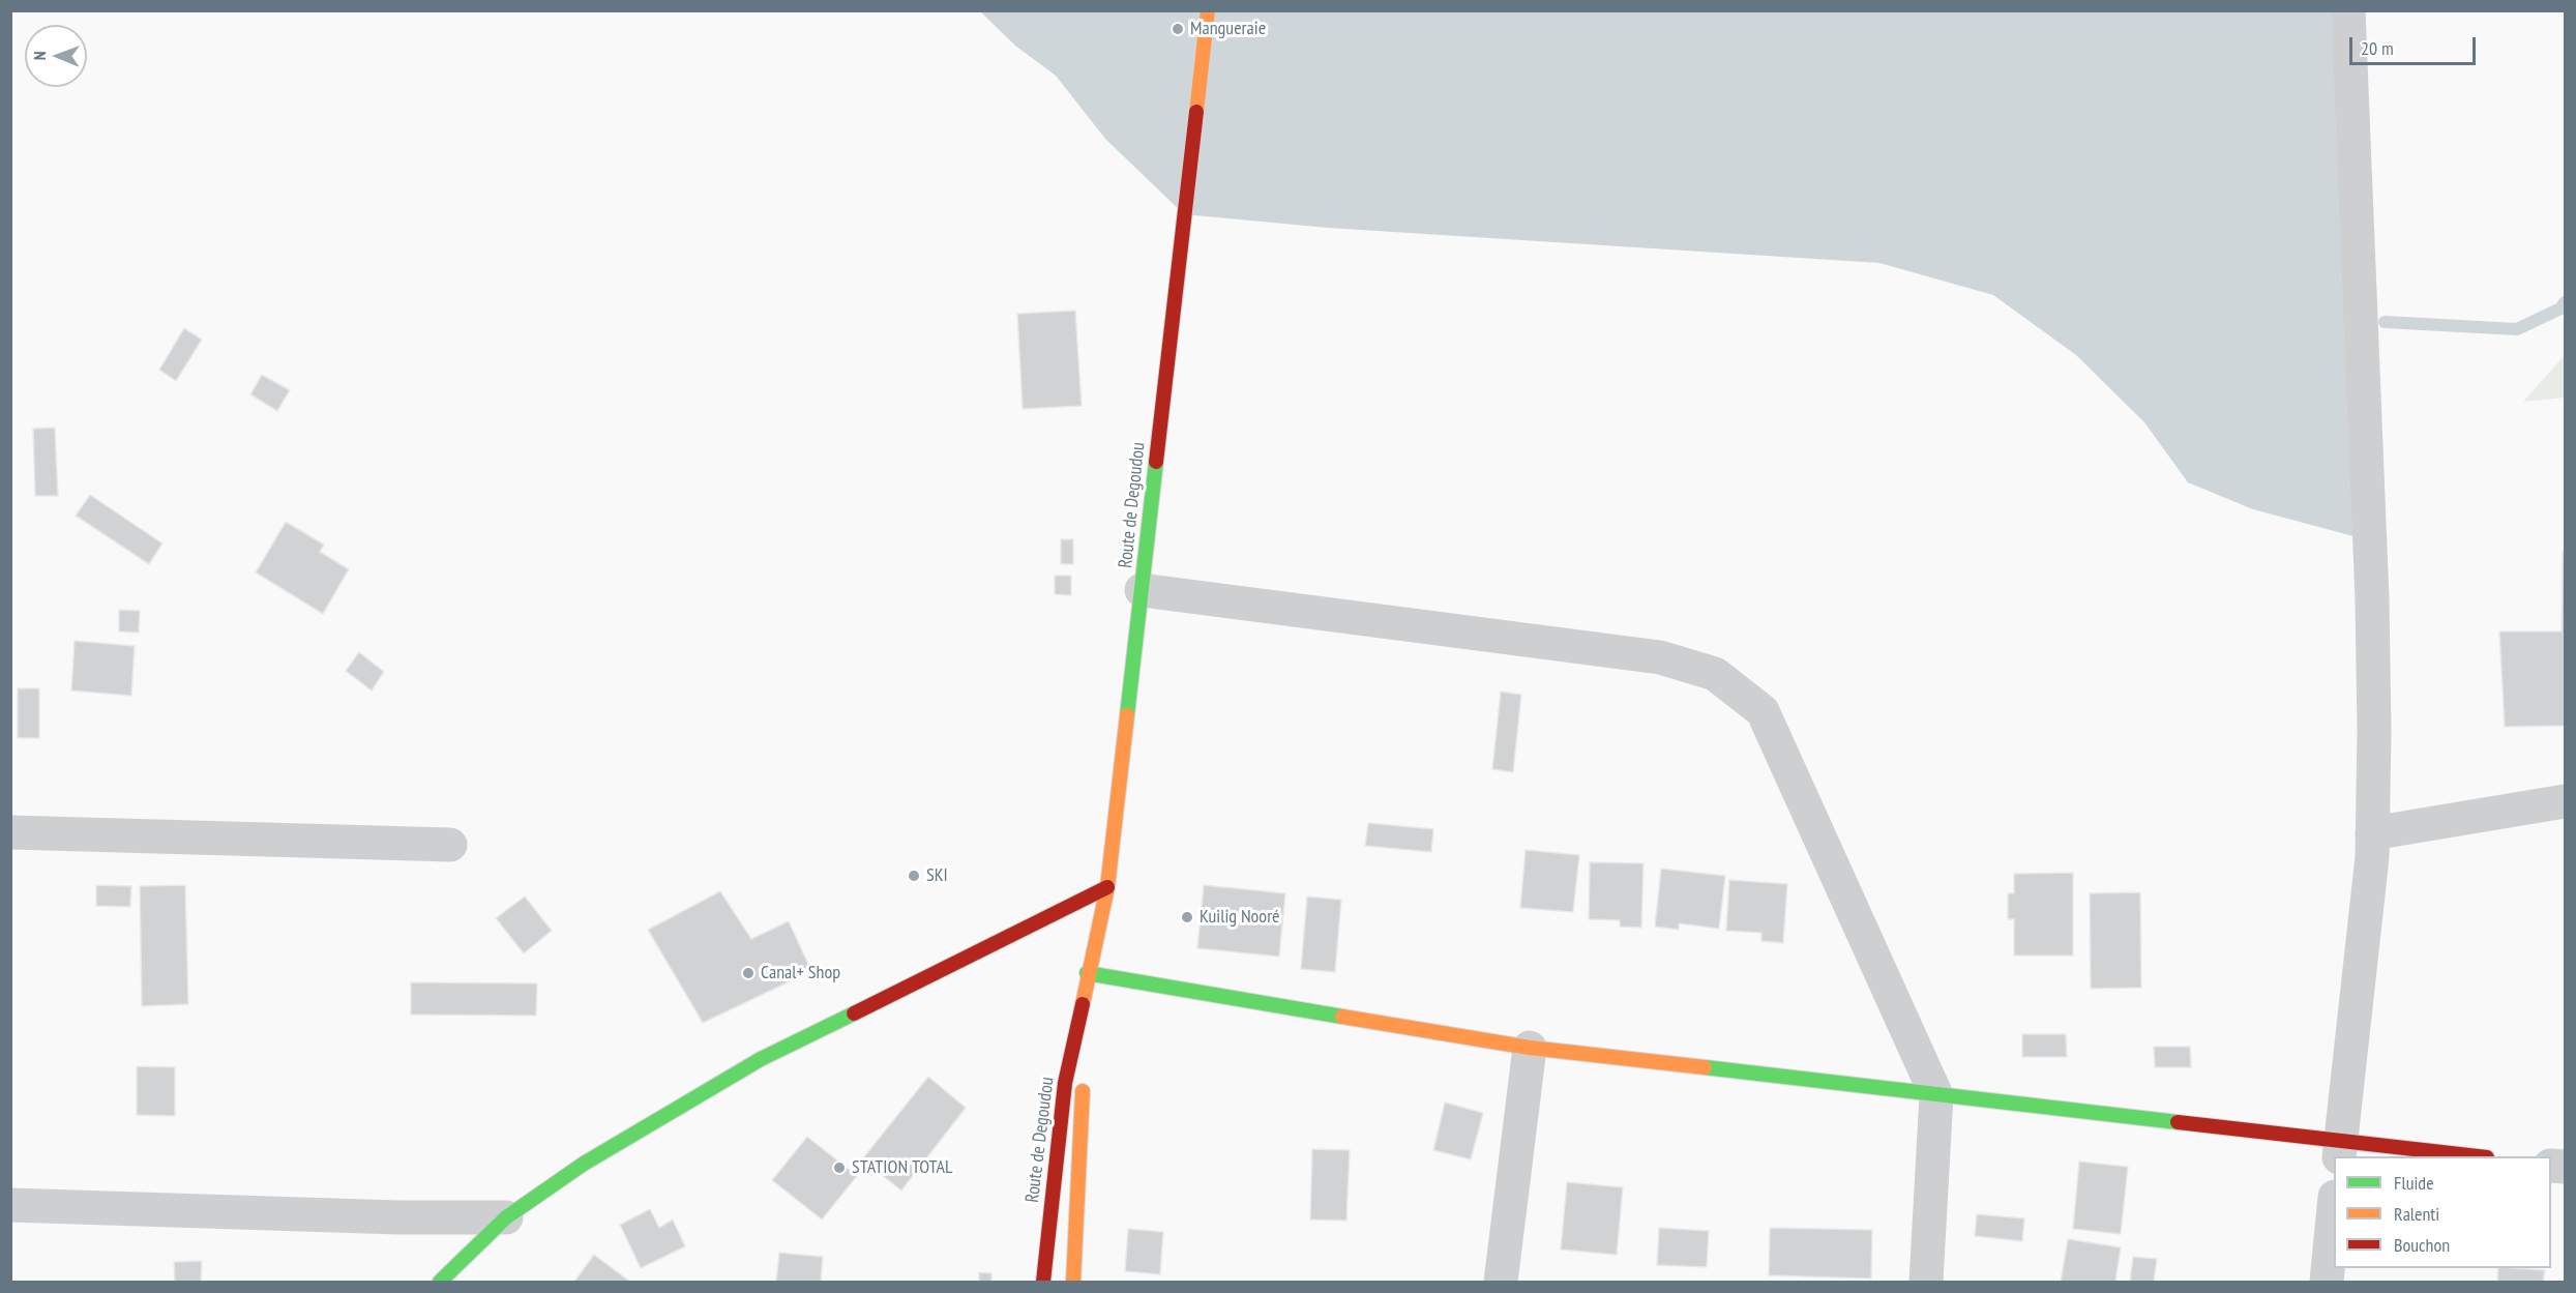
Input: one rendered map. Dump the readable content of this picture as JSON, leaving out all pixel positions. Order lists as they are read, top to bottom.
{
  "streets": {
    "main road": ["Route de Degoudou"]
  },
  "places": [
    "Mangueraie",
    "SKI",
    "Kuilig Nooré",
    "Canal+ Shop",
    "STATION TOTAL"
  ],
  "legend": ["Fluide", "Ralenti", "Bouchon"],
  "scale_bar": "20 m",
  "north": "left"
}
